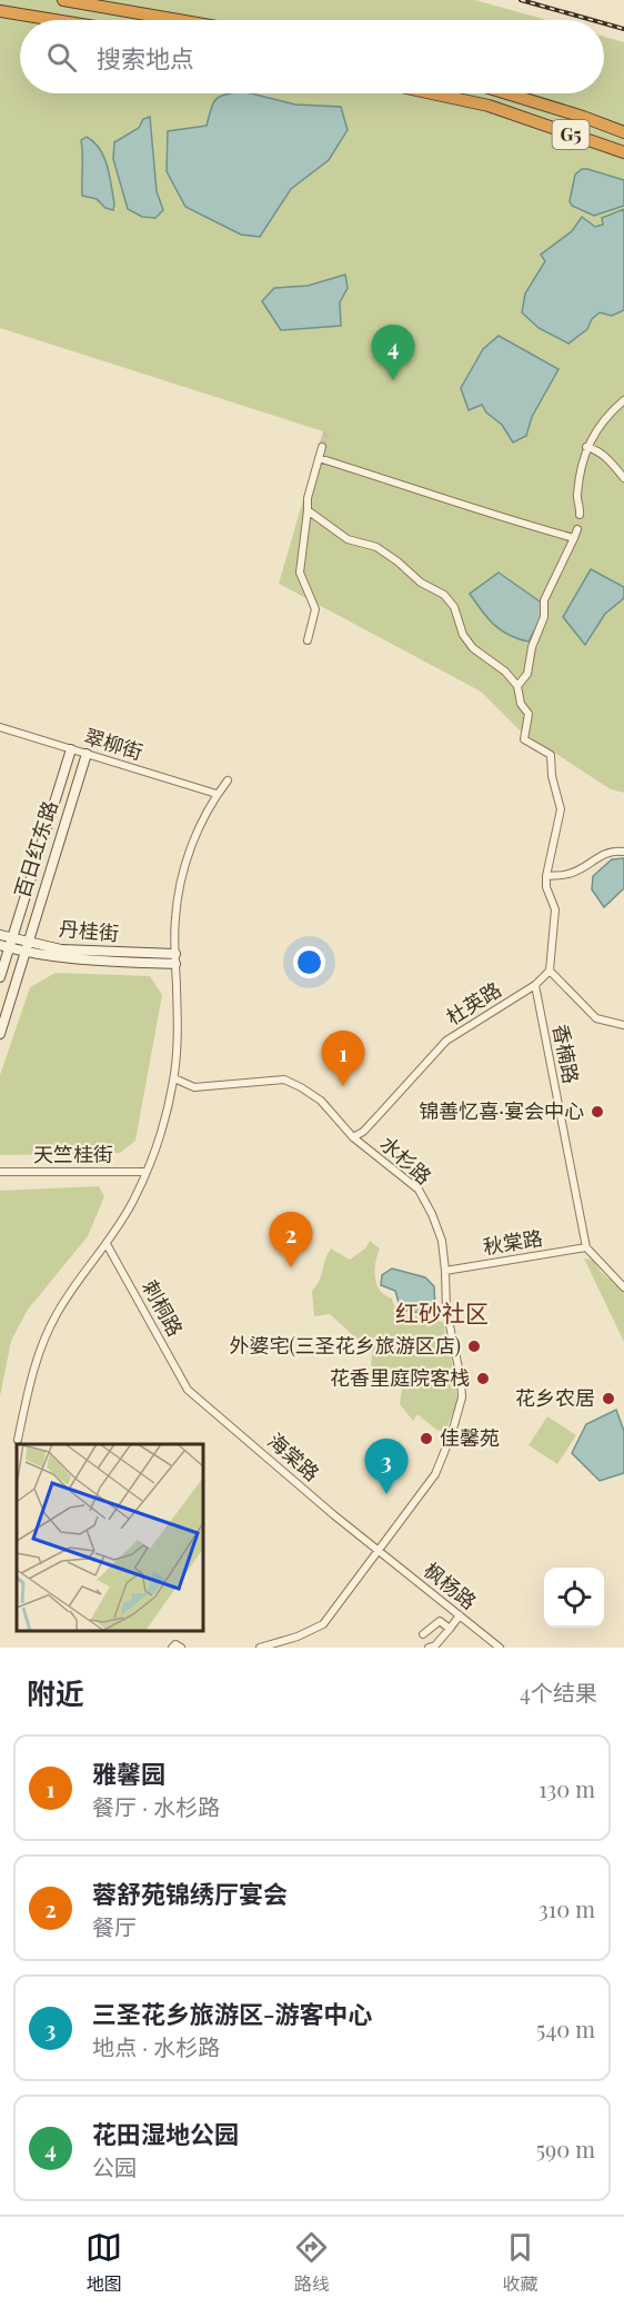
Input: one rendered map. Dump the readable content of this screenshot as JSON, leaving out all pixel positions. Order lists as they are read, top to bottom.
{
  "streets": {
    "highway": ["G5"],
    "street": [
      "翠柳街",
      "百日红东路",
      "丹桂街",
      "杜英路",
      "香楠路",
      "天竺桂街",
      "水杉路",
      "秋棠路",
      "刺桐路",
      "海棠路",
      "枫杨路"
    ]
  },
  "crossings": [
    ["翠柳街", "百日红东路"],
    ["百日红东路", "丹桂街"],
    ["杜英路", "香楠路"],
    ["杜英路", "水杉路"],
    ["香楠路", "秋棠路"],
    ["水杉路", "秋棠路"],
    ["水杉路", "海棠路"],
    ["水杉路", "枫杨路"],
    ["刺桐路", "海棠路"],
    ["海棠路", "枫杨路"]
  ],
  "districts": ["红砂社区"],
  "places": [
    "锦善忆喜·宴会中心",
    "外婆宅(三圣花乡旅游区店)",
    "花香里庭院客栈",
    "花乡农居",
    "佳馨苑"
  ],
  "page": {
    "search": "搜索地点",
    "pins": [
      "4",
      "1",
      "2",
      "3"
    ],
    "heading": ["附近", "4个结果"],
    "list": [
      {
        "mark": "1",
        "name": "雅馨园",
        "note": "餐厅 · 水杉路",
        "value": "130 m"
      },
      {
        "mark": "2",
        "name": "蓉舒苑锦绣厅宴会",
        "note": "餐厅",
        "value": "310 m"
      },
      {
        "mark": "3",
        "name": "三圣花乡旅游区-游客中心",
        "note": "地点 · 水杉路",
        "value": "540 m"
      },
      {
        "mark": "4",
        "name": "花田湿地公园",
        "note": "公园",
        "value": "590 m"
      }
    ],
    "nav": ["地图", "路线", "收藏"]
  }
}
